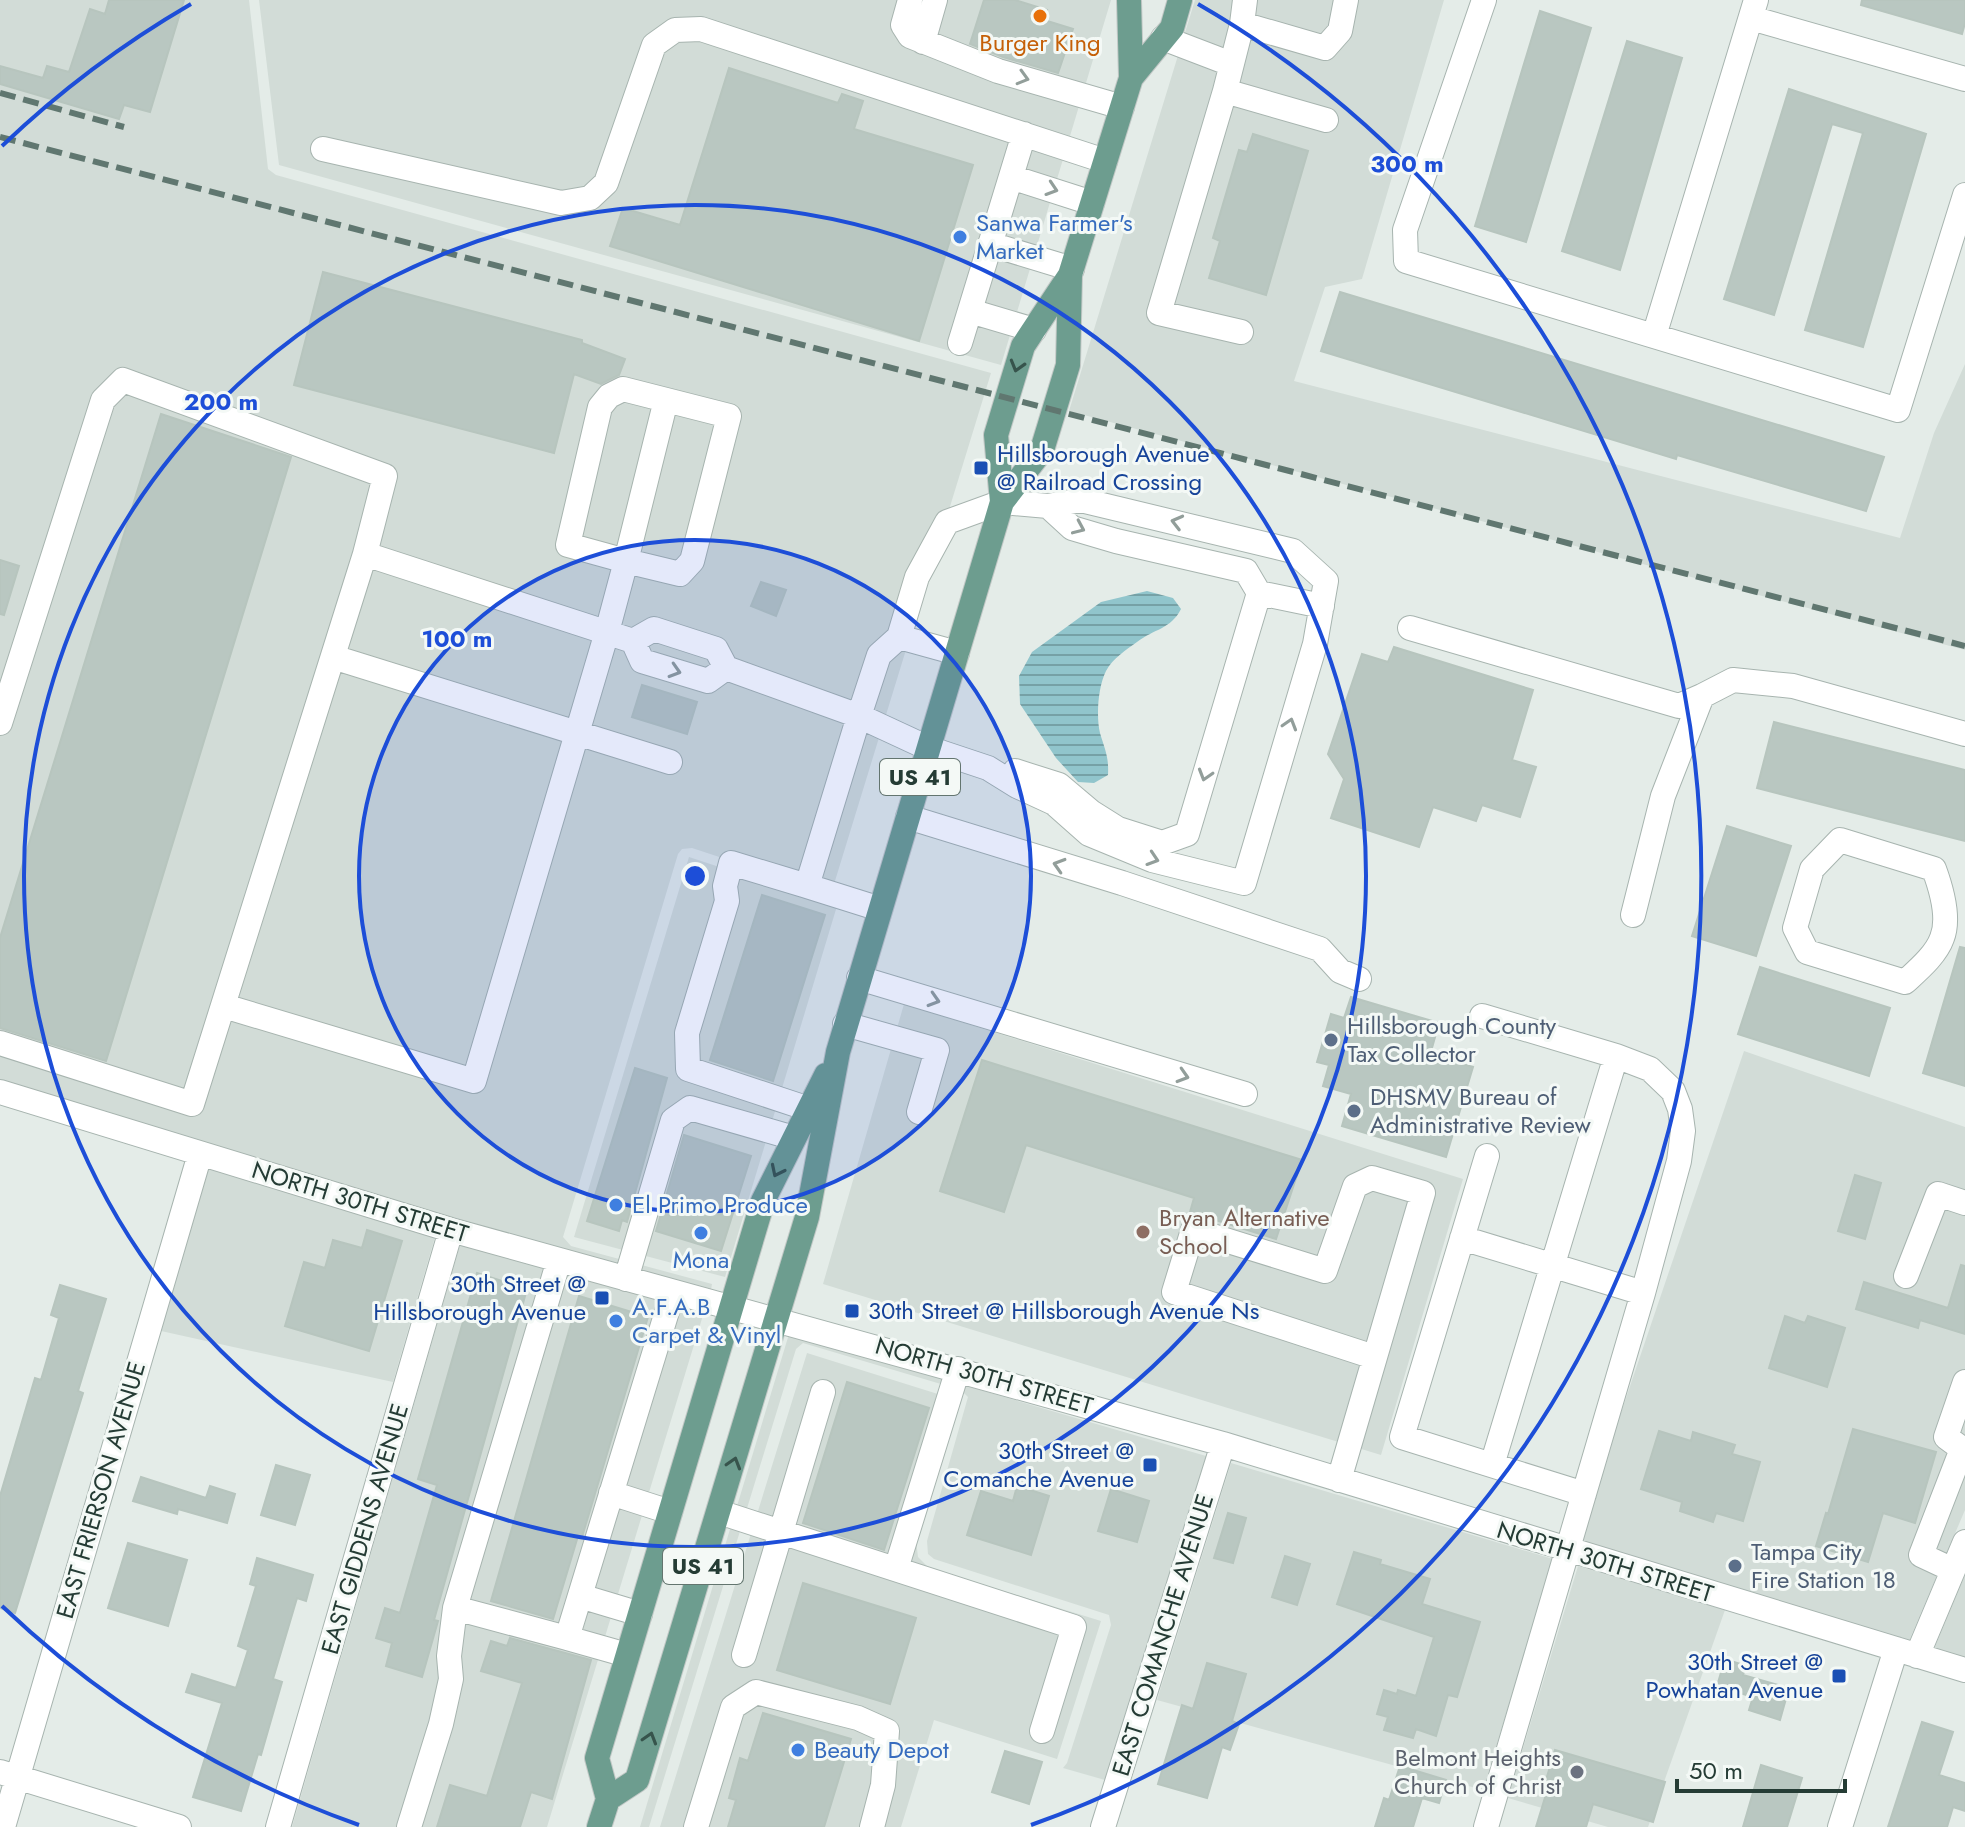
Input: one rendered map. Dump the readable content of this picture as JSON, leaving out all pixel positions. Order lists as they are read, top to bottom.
{
  "streets": {
    "main road": ["US 41"],
    "street": [
      "NORTH 30TH STREET",
      "EAST FRIERSON AVENUE",
      "EAST GIDDENS AVENUE",
      "EAST COMANCHE AVENUE"
    ]
  },
  "crossings": [
    ["US 41", "NORTH 30TH STREET"],
    ["NORTH 30TH STREET", "EAST FRIERSON AVENUE"],
    ["NORTH 30TH STREET", "EAST GIDDENS AVENUE"],
    ["NORTH 30TH STREET", "EAST COMANCHE AVENUE"]
  ],
  "places": {
    "other": [
      "Burger King",
      "Sanwa Farmer's Market",
      "Hillsborough County Tax Collector",
      "DHSMV Bureau of Administrative Review",
      "El Primo Produce",
      "Bryan Alternative School",
      "Mona",
      "A.F.A.B Carpet & Vinyl",
      "Tampa City Fire Station 18",
      "Beauty Depot",
      "Belmont Heights Church of Christ"
    ],
    "transit": [
      "Hillsborough Avenue @ Railroad Crossing",
      "30th Street @ Hillsborough Avenue",
      "30th Street @ Hillsborough Avenue Ns",
      "30th Street @ Comanche Avenue",
      "30th Street @ Powhatan Avenue"
    ]
  },
  "scale_bar": "50 m",
  "rings": ["300 m", "200 m", "100 m"]
}
